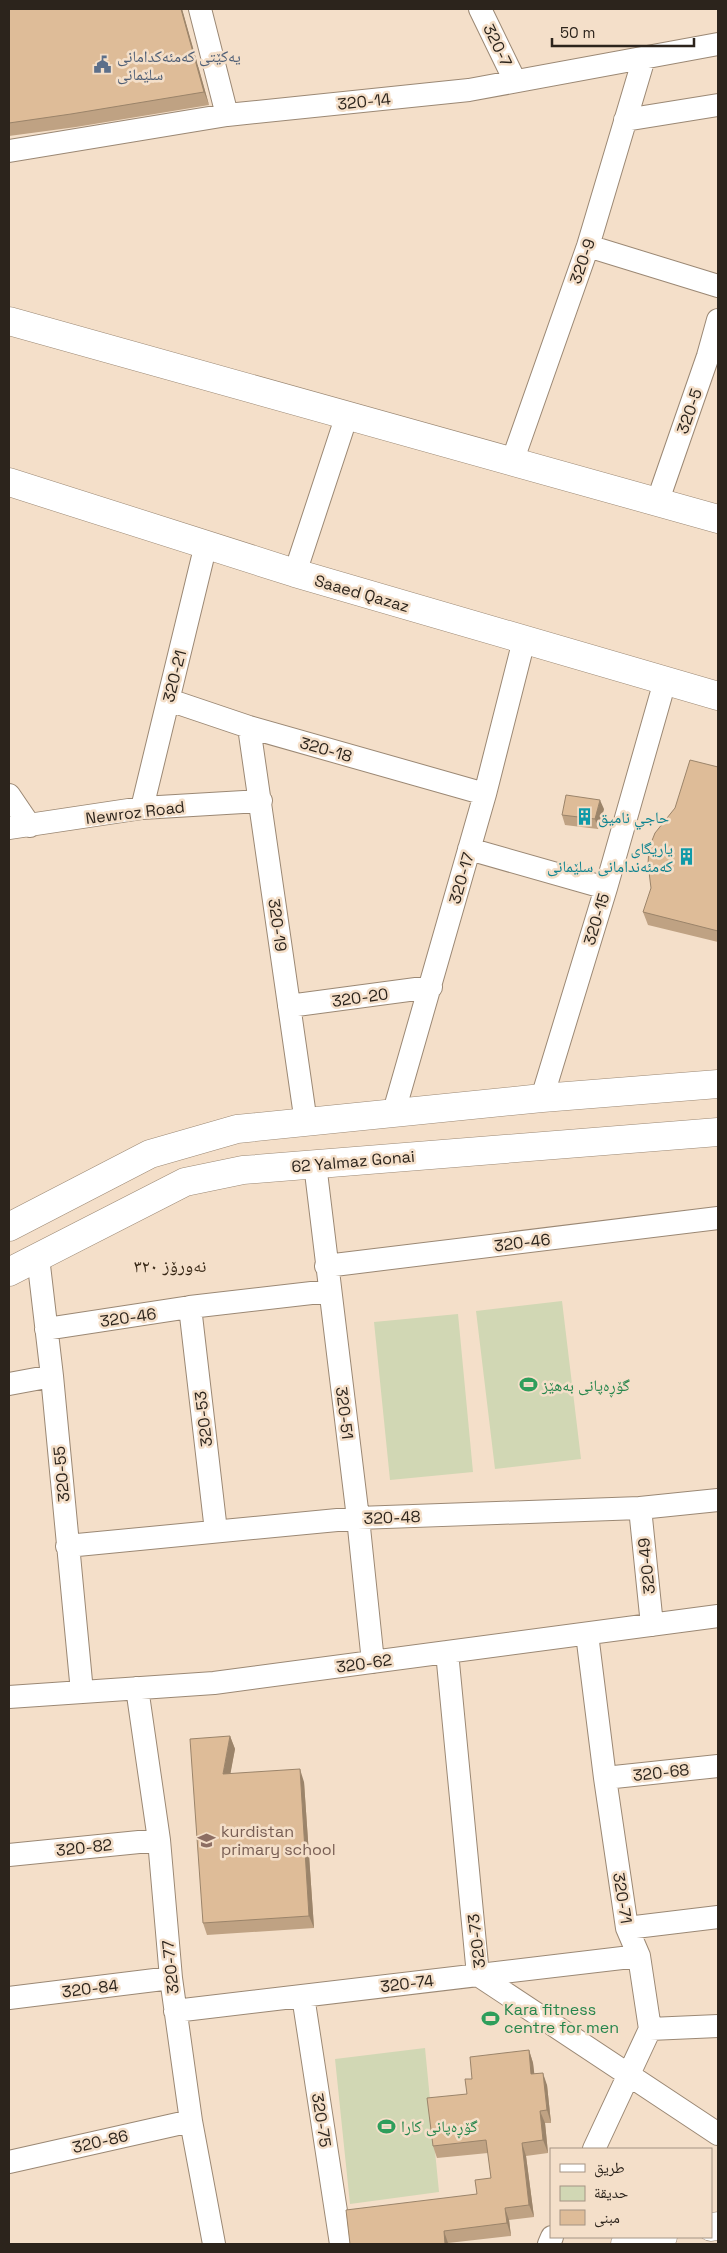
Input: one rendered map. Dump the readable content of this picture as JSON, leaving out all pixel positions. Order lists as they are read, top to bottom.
{
  "streets": {
    "street": [
      "320-7",
      "320-14",
      "320-9",
      "320-5",
      "Saaed Qazaz",
      "320-21",
      "320-18",
      "Newroz Road",
      "320-17",
      "320-15",
      "320-19",
      "320-20",
      "62 Yalmaz Gonai",
      "320-46",
      "320-51",
      "320-53",
      "320-55",
      "320-48",
      "320-49",
      "320-62",
      "320-68",
      "320-82",
      "320-71",
      "320-73",
      "320-77",
      "320-74",
      "320-84",
      "320-75",
      "320-86"
    ]
  },
  "crossings": [
    ["320-7", "320-14"],
    ["320-14", "320-9"],
    ["Saaed Qazaz", "320-21"],
    ["Saaed Qazaz", "320-17"],
    ["Saaed Qazaz", "320-15"],
    ["320-21", "320-18"],
    ["320-21", "Newroz Road"],
    ["320-18", "320-17"],
    ["320-18", "320-19"],
    ["Newroz Road", "320-19"],
    ["320-17", "320-20"],
    ["320-19", "320-20"],
    ["62 Yalmaz Gonai", "320-51"],
    ["62 Yalmaz Gonai", "320-55"],
    ["320-46", "320-51"],
    ["320-46", "320-53"],
    ["320-46", "320-55"],
    ["320-51", "320-48"],
    ["320-51", "320-62"],
    ["320-53", "320-48"],
    ["320-55", "320-48"],
    ["320-55", "320-62"],
    ["320-48", "320-49"],
    ["320-49", "320-62"],
    ["320-62", "320-71"],
    ["320-62", "320-73"],
    ["320-62", "320-77"],
    ["320-68", "320-71"],
    ["320-82", "320-77"],
    ["320-71", "320-74"],
    ["320-73", "320-74"],
    ["320-77", "320-74"],
    ["320-77", "320-84"],
    ["320-77", "320-86"],
    ["320-74", "320-75"]
  ],
  "districts": ["نەورۆز ٣٢٠"],
  "places": {
    "public building": ["یەکێتی کەمئەکدامانی سلێمانی"],
    "building": ["حاجي ناميق", "یاریگای کەمئەندامانی سلێمانی"],
    "sports": ["گۆڕەپانی بەهێز", "Kara fitness centre for men", "گۆڕەپانی کارا"],
    "school or university": ["kurdistan primary school"]
  },
  "legend": ["طريق", "حديقة", "مبنى"],
  "scale_bar": "50 m"
}
